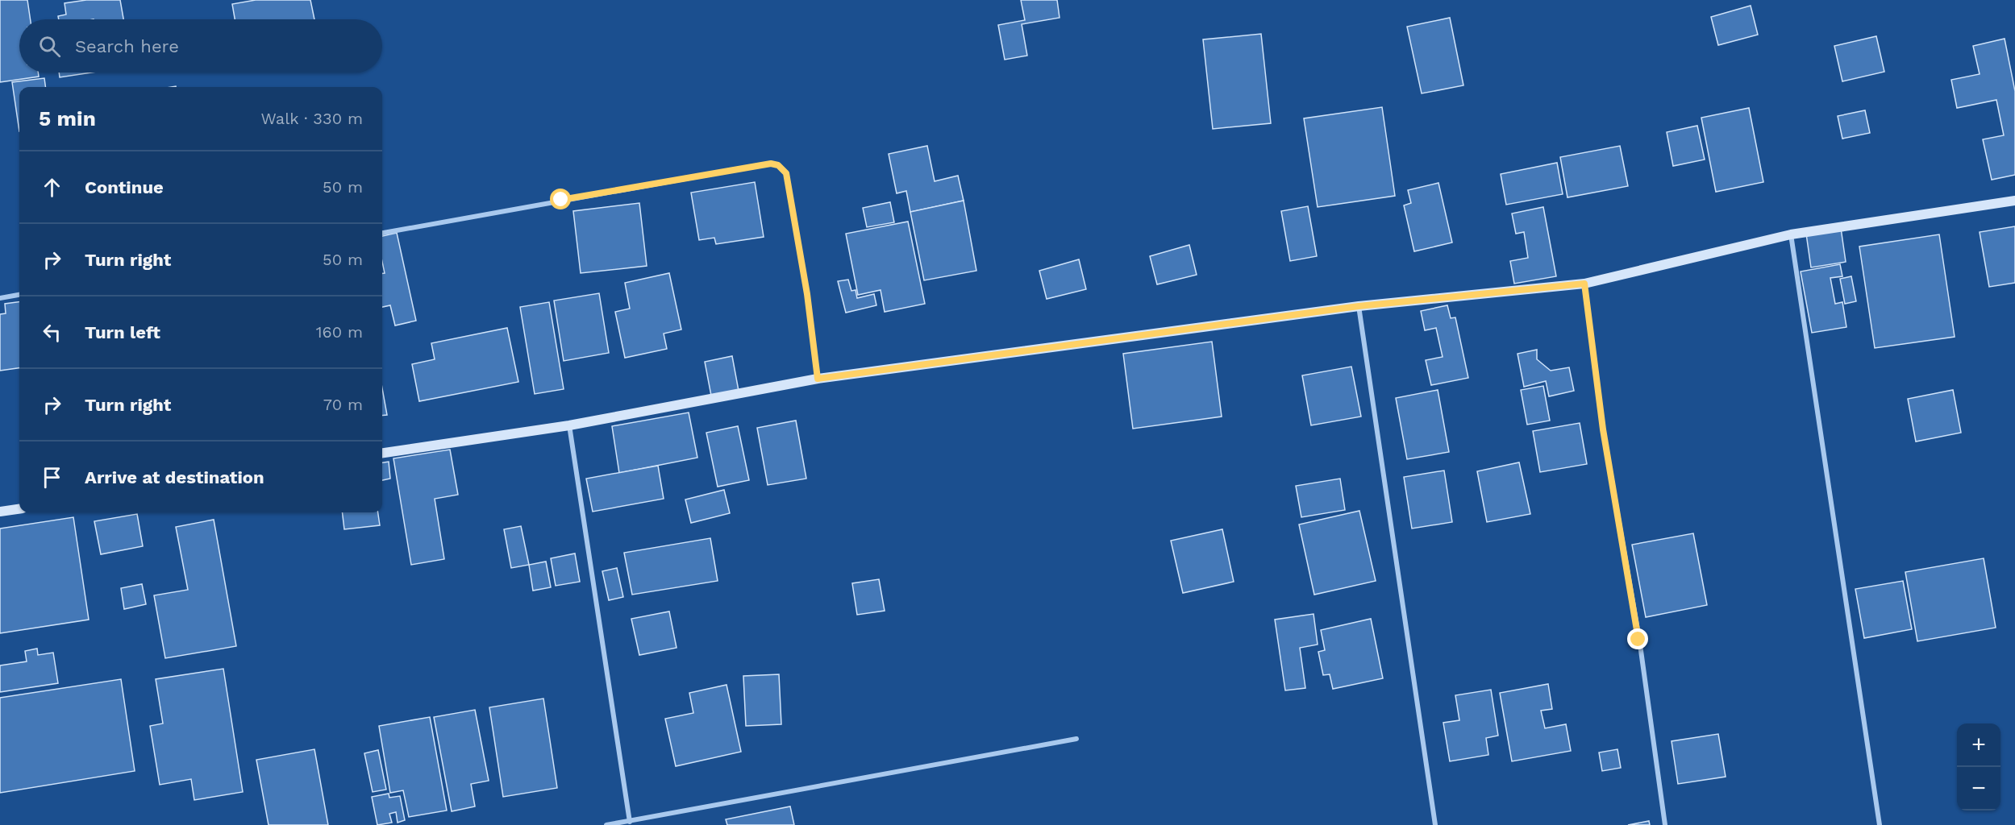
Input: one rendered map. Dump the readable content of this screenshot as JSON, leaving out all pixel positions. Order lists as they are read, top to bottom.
{
  "page": {
    "search": "Search here",
    "heading": ["5 min", "Walk · 330 m"],
    "list": [
      ["Continue", "50 m"],
      ["Turn right", "50 m"],
      ["Turn left", "160 m"],
      ["Turn right", "70 m"],
      "Arrive at destination"
    ],
    "map_buttons": ["+", "−"]
  }
}
